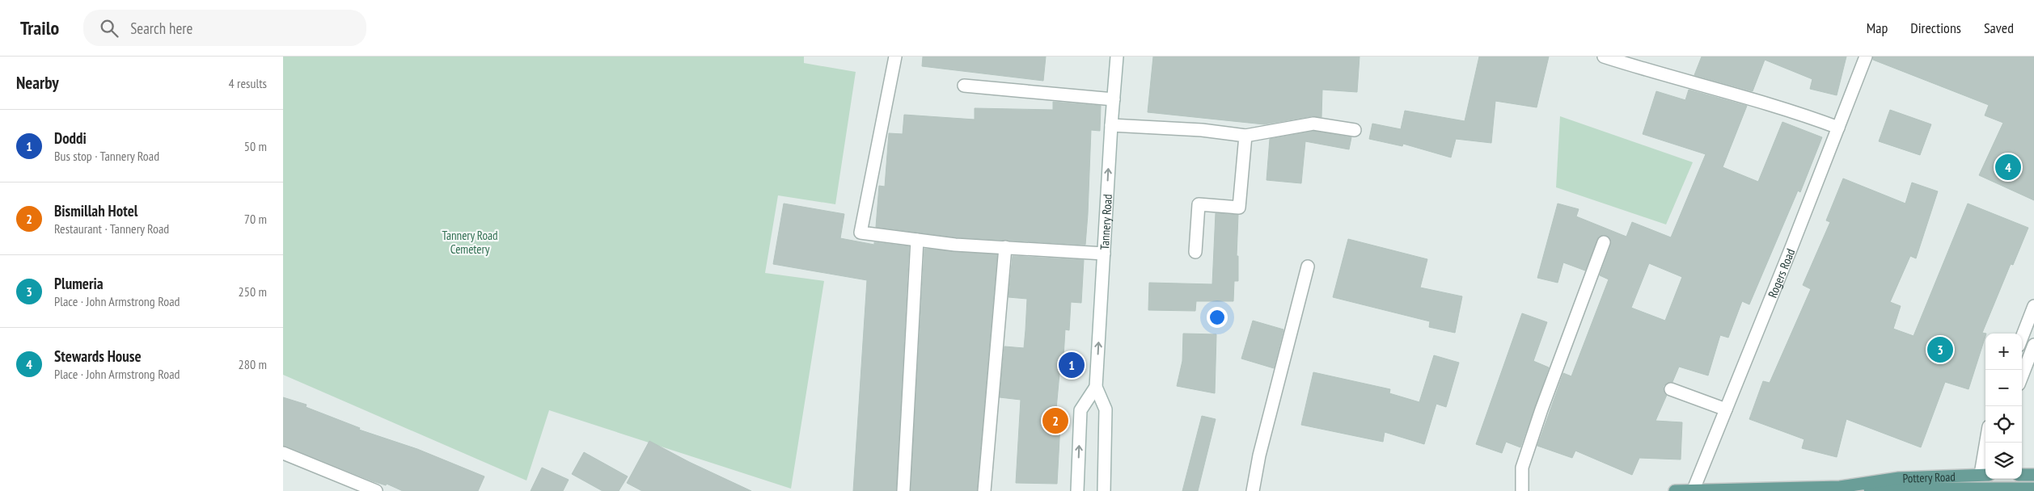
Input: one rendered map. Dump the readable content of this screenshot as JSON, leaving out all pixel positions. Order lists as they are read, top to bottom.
{
  "streets": {
    "main road": ["Pottery Road"],
    "street": ["Tannery Road", "Rogers Road"]
  },
  "crossings": [
    ["Rogers Road", "Pottery Road"]
  ],
  "parks": ["Tannery Road Cemetery"],
  "page": {
    "header": "Trailo",
    "search": "Search here",
    "nav": ["Map", "Directions", "Saved"],
    "heading": ["Nearby", "4 results"],
    "list": [
      {
        "mark": "1",
        "name": "Doddi",
        "note": "Bus stop · Tannery Road",
        "value": "50 m"
      },
      {
        "mark": "2",
        "name": "Bismillah Hotel",
        "note": "Restaurant · Tannery Road",
        "value": "70 m"
      },
      {
        "mark": "3",
        "name": "Plumeria",
        "note": "Place · John Armstrong Road",
        "value": "250 m"
      },
      {
        "mark": "4",
        "name": "Stewards House",
        "note": "Place · John Armstrong Road",
        "value": "280 m"
      }
    ],
    "pins": [
      "4",
      "3",
      "1",
      "2"
    ],
    "map_buttons": ["+", "−"]
  }
}
